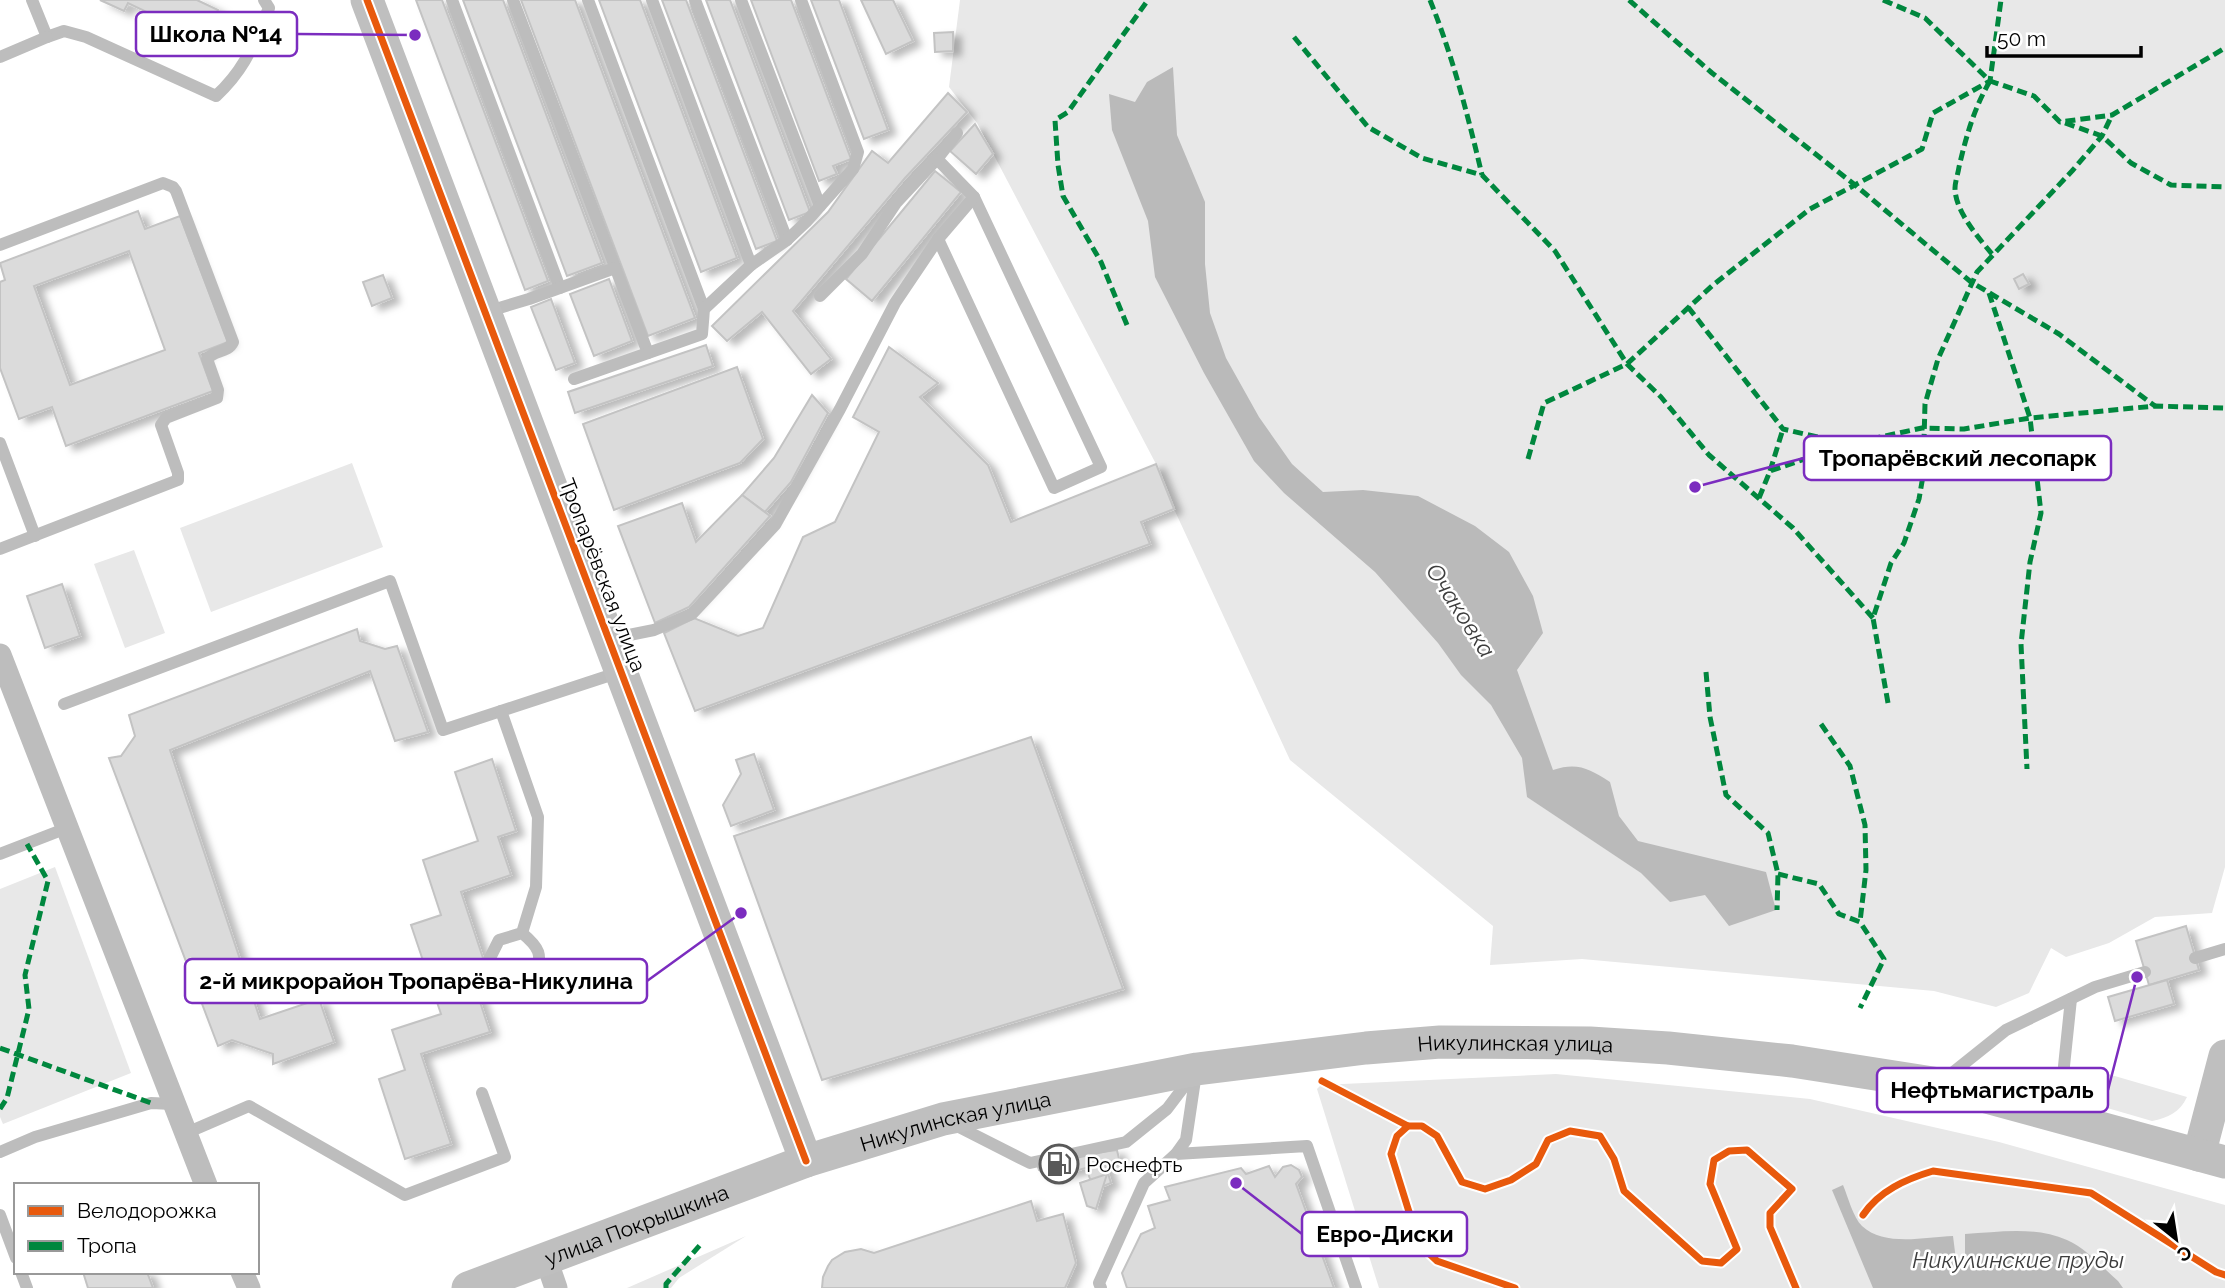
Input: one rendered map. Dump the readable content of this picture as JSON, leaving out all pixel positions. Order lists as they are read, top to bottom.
{
  "streets": {
    "main road": ["Тропарёвская улица", "Никулинская улица", "улица Покрышкина"]
  },
  "crossings": [
    ["Тропарёвская улица", "Никулинская улица"],
    ["Тропарёвская улица", "улица Покрышкина"],
    ["Никулинская улица", "улица Покрышкина"]
  ],
  "water": ["Очаковка", "Никулинские пруды"],
  "places": {
    "other": [
      "Школа №14",
      "Тропарёвский лесопарк",
      "2-й микрорайон Тропарёва-Никулина",
      "Нефтьмагистраль",
      "Евро-Диски"
    ],
    "fuel station": ["Роснефть"]
  },
  "legend": ["Велодорожка", "Тропа"],
  "scale_bar": "50 m",
  "north": "bottom right"
}
